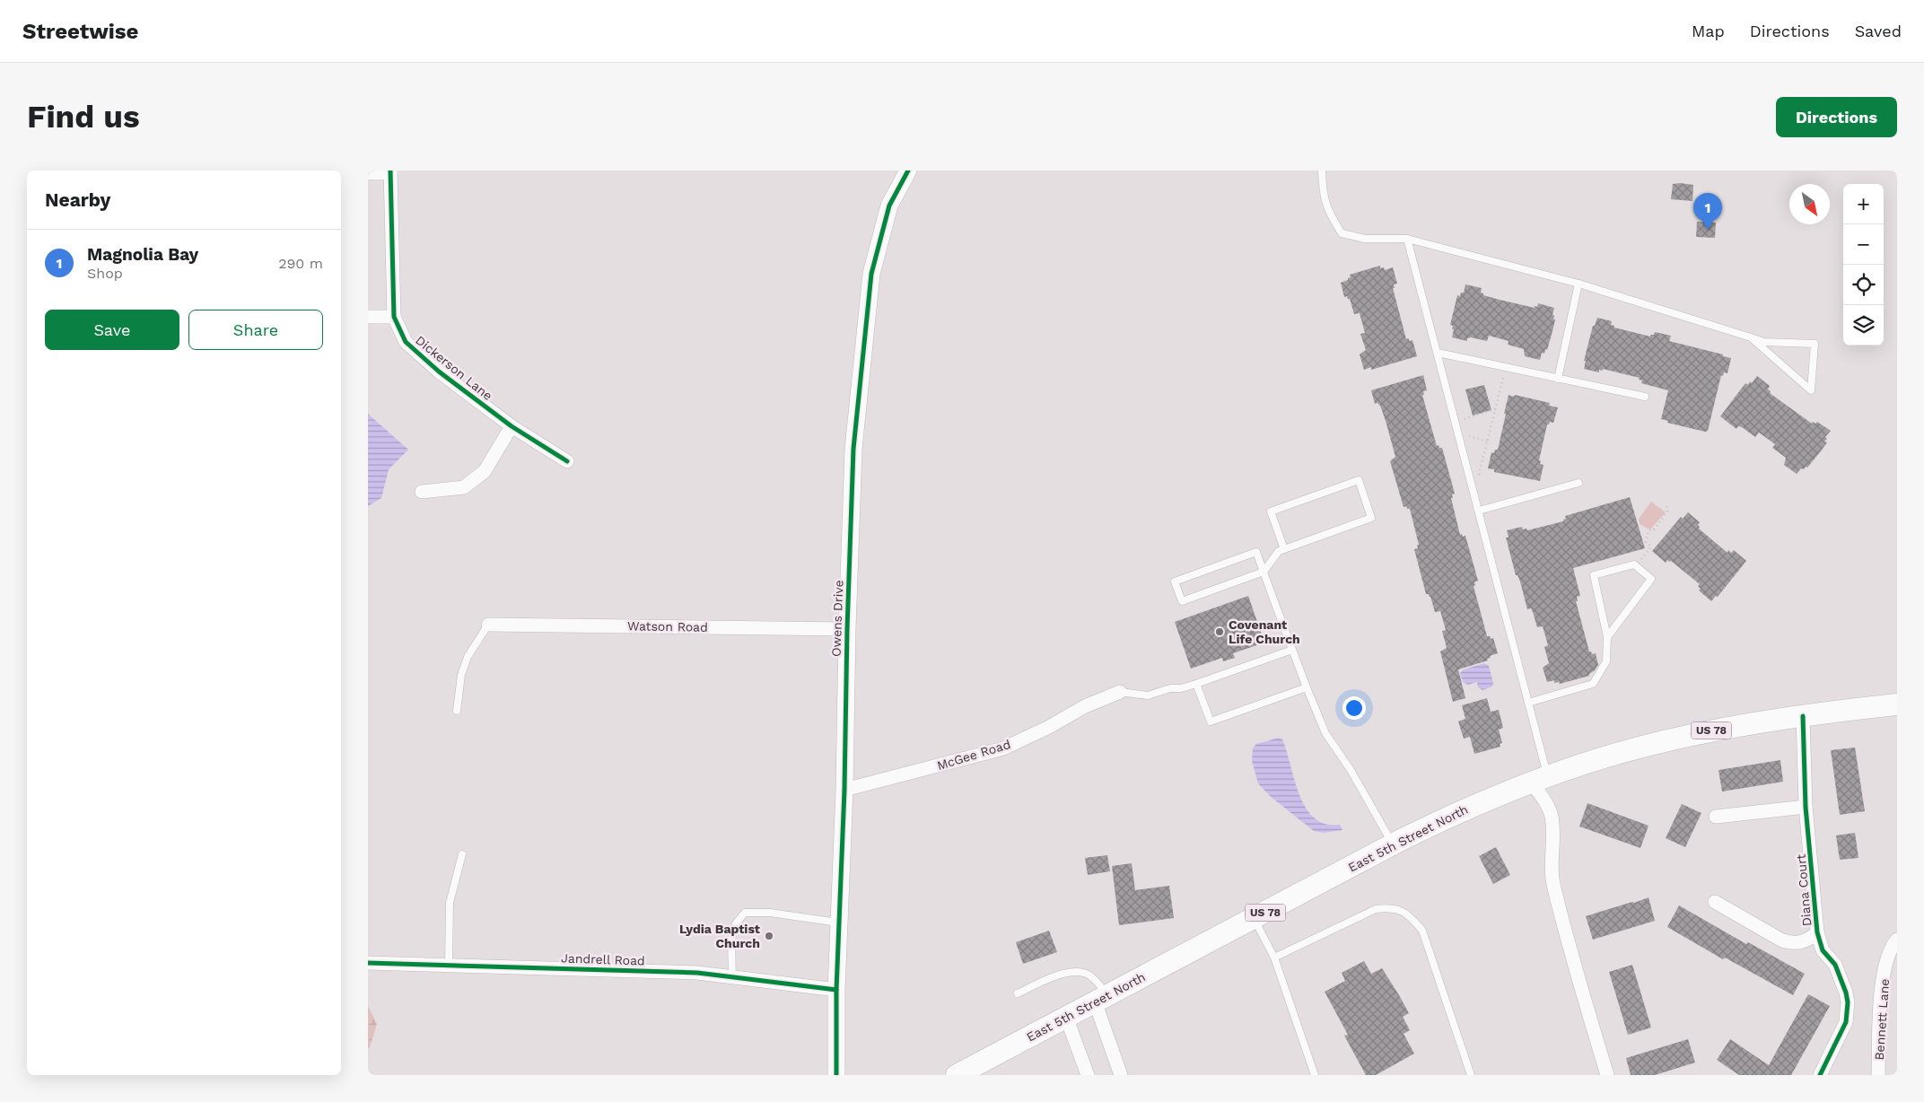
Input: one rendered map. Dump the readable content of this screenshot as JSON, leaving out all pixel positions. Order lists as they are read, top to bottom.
{
  "streets": {
    "main road": ["US 78", "East 5th Street North"],
    "street": [
      "Dickerson Lane",
      "Owens Drive",
      "Watson Road",
      "McGee Road",
      "Diana Court",
      "Jandrell Road",
      "Bennett Lane"
    ]
  },
  "crossings": [
    ["Owens Drive", "Watson Road"],
    ["Owens Drive", "McGee Road"],
    ["Owens Drive", "Jandrell Road"],
    ["East 5th Street North", "Diana Court"]
  ],
  "places": ["Covenant Life Church", "Lydia Baptist Church"],
  "north": "bottom right",
  "page": {
    "header": "Streetwise",
    "nav": ["Map", "Directions", "Saved"],
    "buttons": [
      "Directions",
      ["Save", "Share"]
    ],
    "title": "Find us",
    "heading": "Nearby",
    "map_buttons": ["+", "−"],
    "pins": "1",
    "list": [
      {
        "mark": "1",
        "name": "Magnolia Bay",
        "note": "Shop",
        "value": "290 m"
      }
    ]
  }
}
